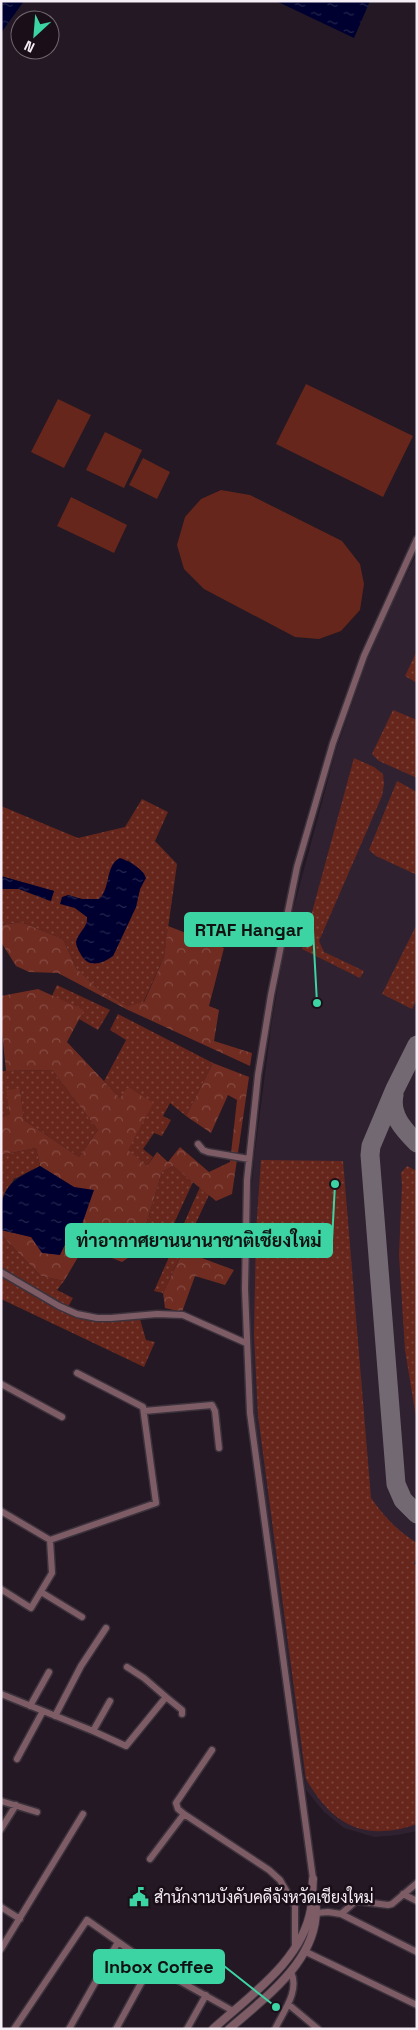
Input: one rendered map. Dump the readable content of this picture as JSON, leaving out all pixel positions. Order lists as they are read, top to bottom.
{
  "places": {
    "other": ["RTAF Hangar", "ท่าอากาศยานนานาชาติเชียงใหม่", "Inbox Coffee"],
    "public building": ["สำนักงานบังคับคดีจังหวัดเชียงใหม่"]
  },
  "north": "bottom left"
}
